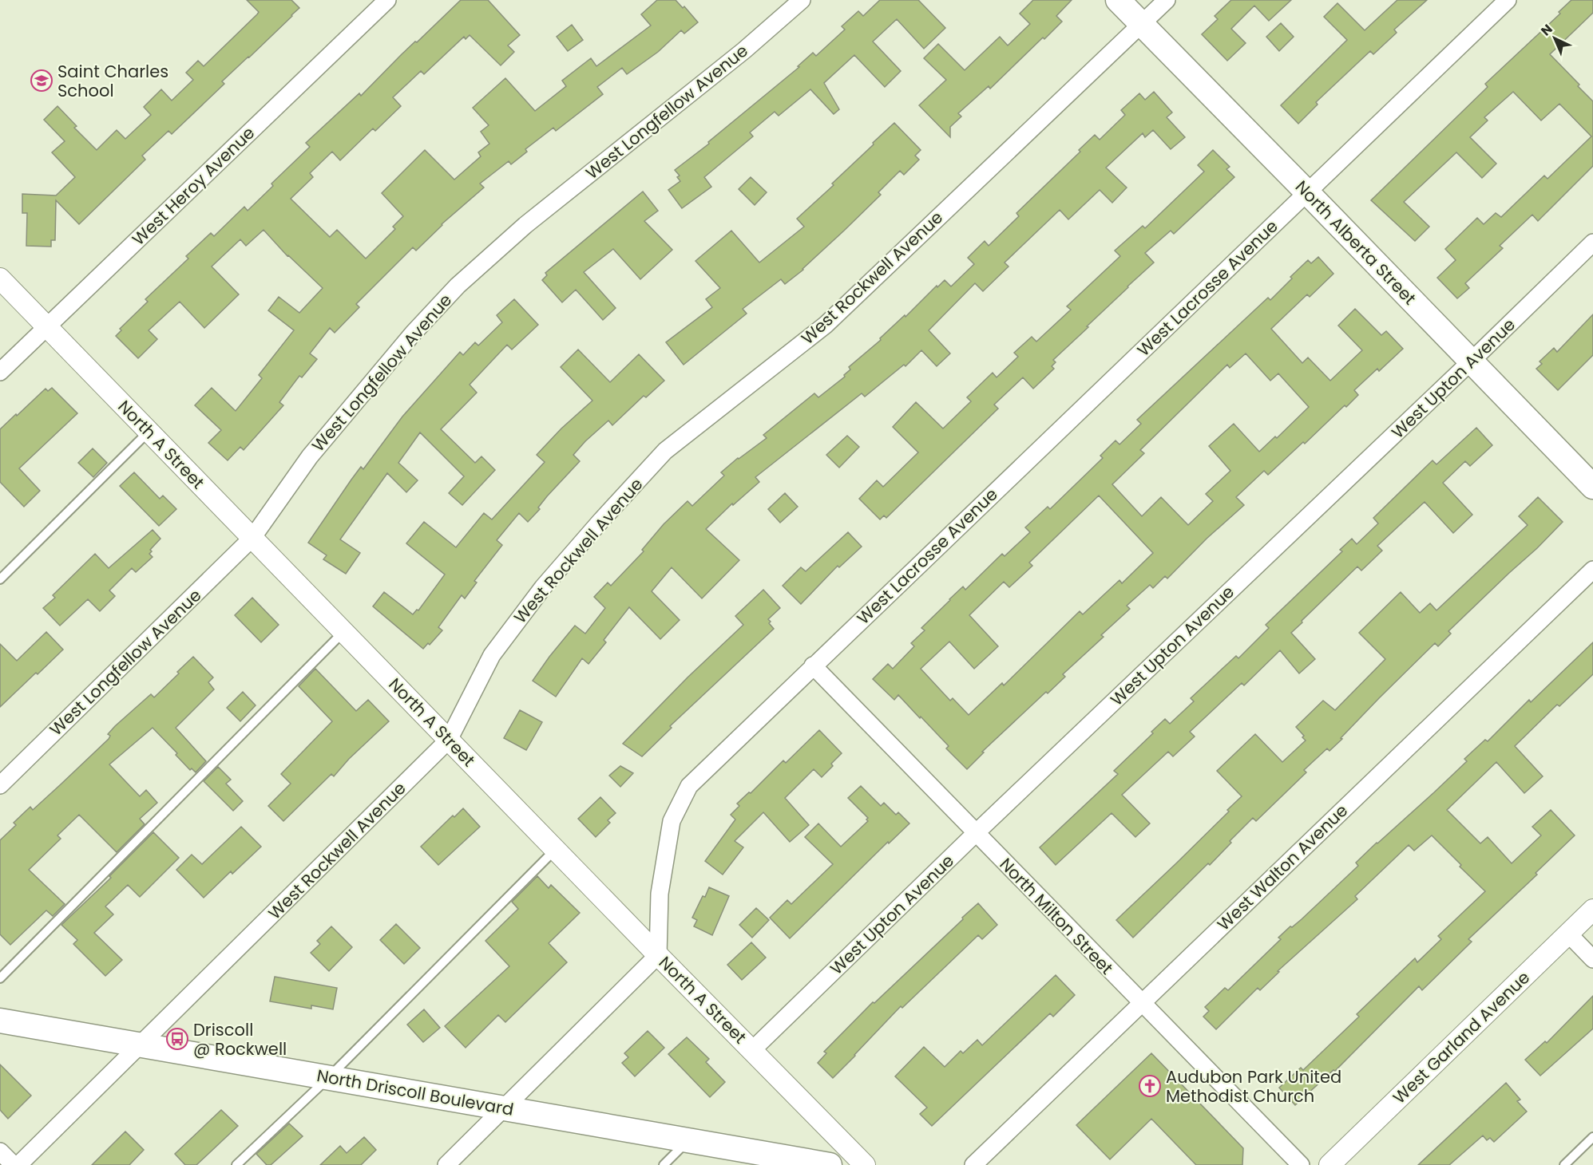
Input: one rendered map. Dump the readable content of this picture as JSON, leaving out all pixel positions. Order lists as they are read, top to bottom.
{
  "streets": {
    "main road": ["North Alberta Street", "North Driscoll Boulevard"],
    "street": [
      "West Longfellow Avenue",
      "West Heroy Avenue",
      "West Rockwell Avenue",
      "West Lacrosse Avenue",
      "West Upton Avenue",
      "North A Street",
      "West Walton Avenue",
      "North Milton Street",
      "West Garland Avenue"
    ]
  },
  "crossings": [
    ["West Longfellow Avenue", "North A Street"],
    ["West Heroy Avenue", "North A Street"],
    ["North Alberta Street", "West Rockwell Avenue"],
    ["North Alberta Street", "West Lacrosse Avenue"],
    ["North Alberta Street", "West Upton Avenue"],
    ["West Rockwell Avenue", "North A Street"],
    ["West Rockwell Avenue", "North Driscoll Boulevard"],
    ["West Lacrosse Avenue", "North A Street"],
    ["West Lacrosse Avenue", "North Milton Street"],
    ["West Upton Avenue", "North A Street"],
    ["West Upton Avenue", "North Milton Street"],
    ["West Walton Avenue", "North Milton Street"]
  ],
  "places": {
    "school or university": ["Saint Charles School"],
    "bus stop": ["Driscoll @ Rockwell"],
    "church": ["Audubon Park United Methodist Church"]
  },
  "north": "top left"
}
